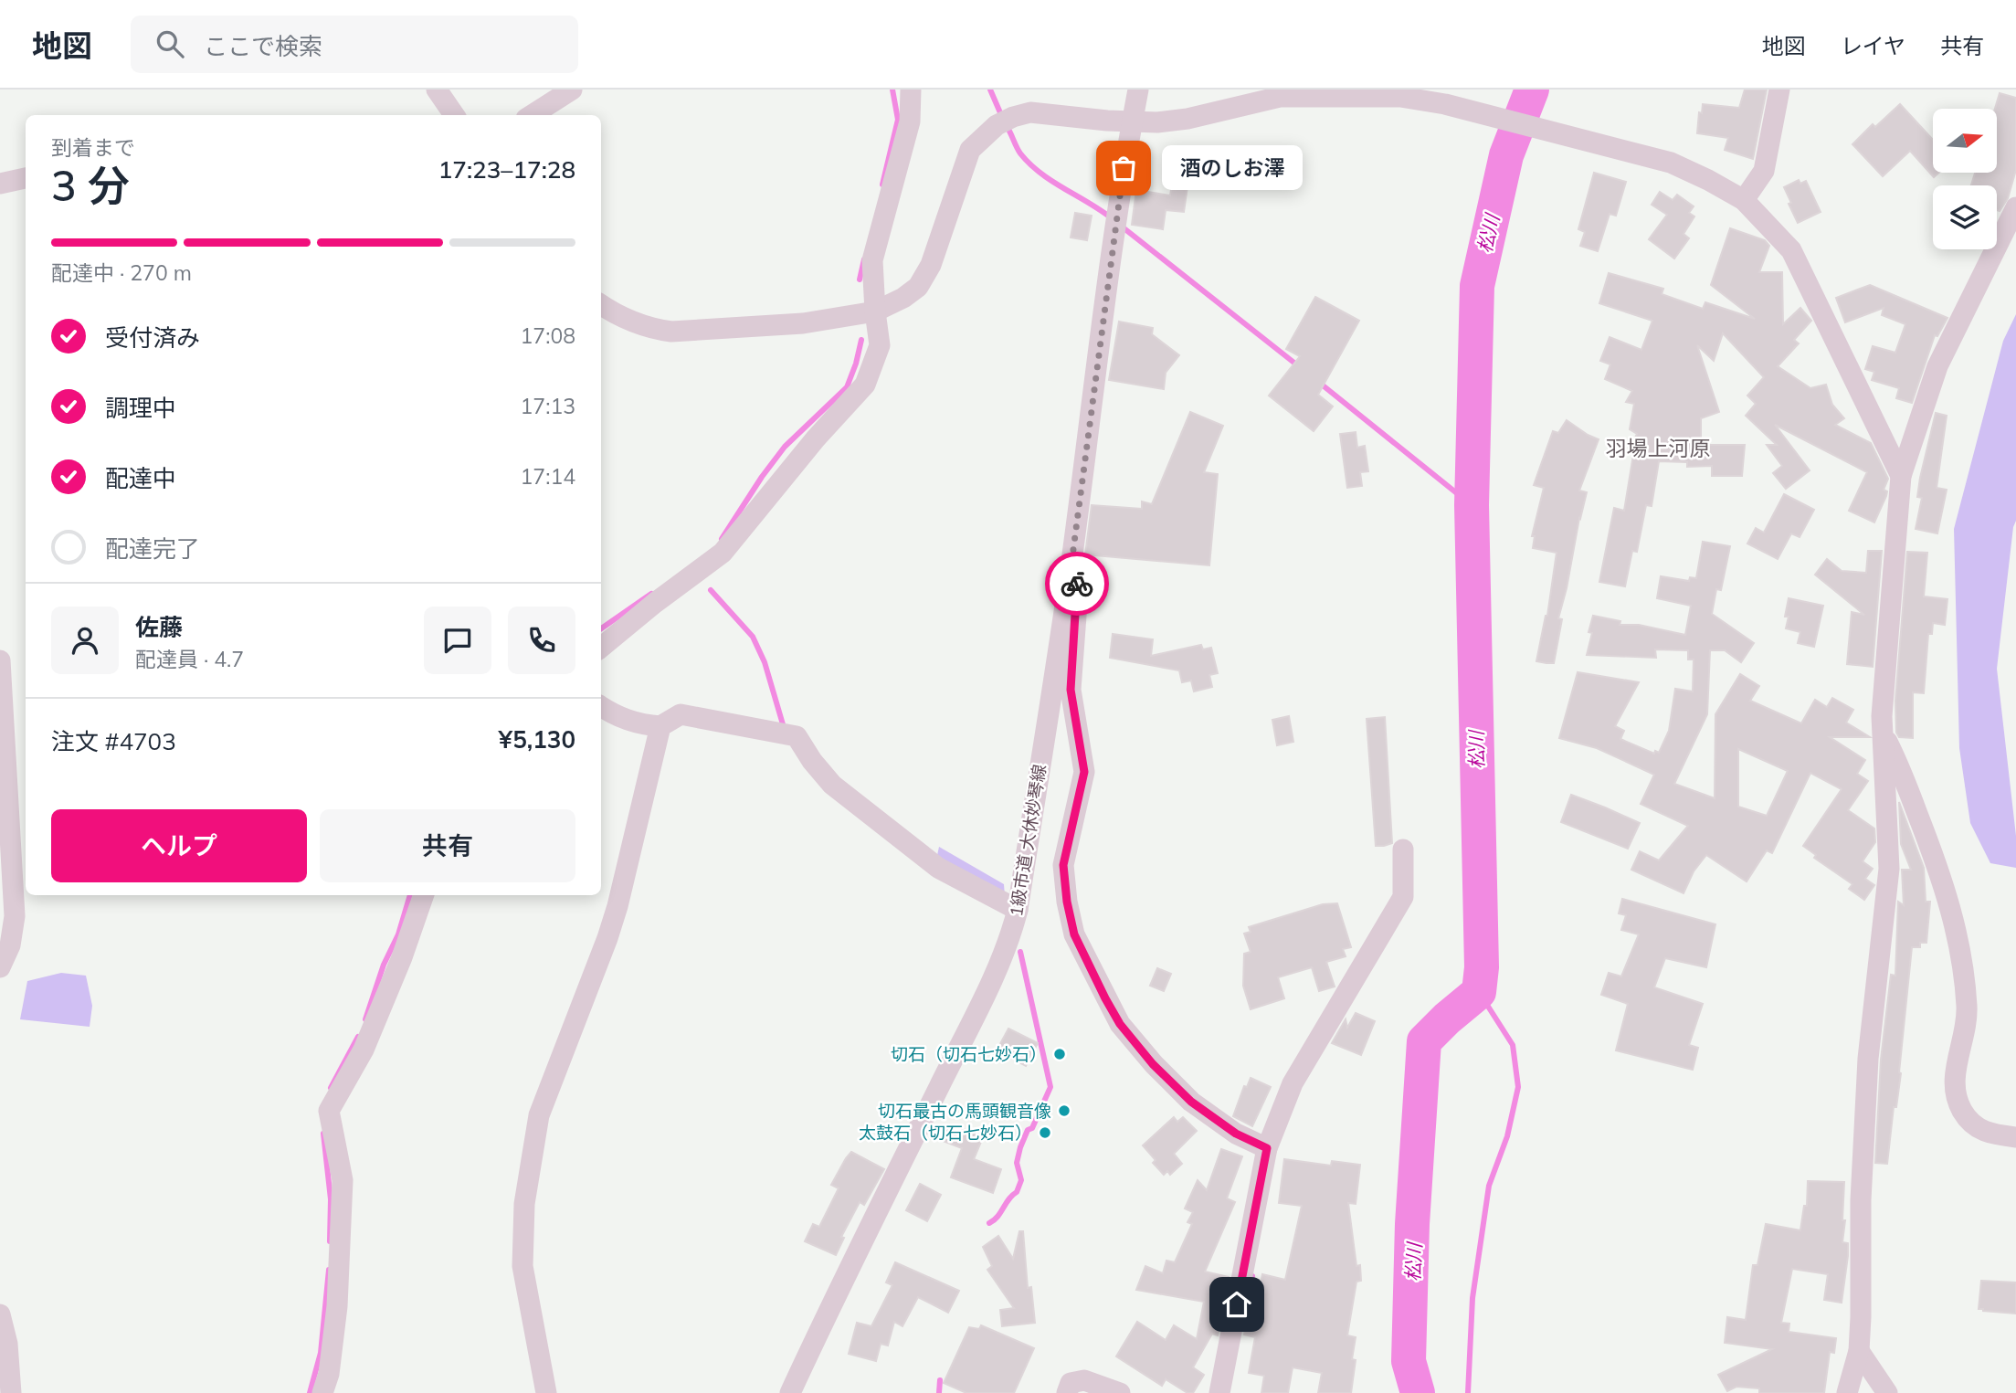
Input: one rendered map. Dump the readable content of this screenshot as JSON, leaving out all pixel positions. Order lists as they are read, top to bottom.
{
  "streets": {
    "street": ["1級市道 大休妙琴線"]
  },
  "districts": ["羽場上河原"],
  "water": ["松川"],
  "places": [
    "酒のしお澤",
    "切石（切石七妙石）",
    "切石最古の馬頭観音像",
    "太鼓石（切石七妙石）"
  ],
  "north": "right",
  "page": {
    "header": "地図",
    "search": "ここで検索",
    "nav": ["地図", "レイヤ", "共有"],
    "heading": ["3 分", "到着まで", "17:23–17:28"],
    "panel": [
      "佐藤",
      "配達員 · 4.7",
      "注文 #4703",
      "¥5,130"
    ],
    "bubble": "酒のしお澤",
    "bar": "配達中 · 270 m",
    "list": [
      ["受付済み", "17:08"],
      ["調理中", "17:13"],
      ["配達中", "17:14"],
      "配達完了"
    ],
    "buttons": ["ヘルプ", "共有"]
  }
}
